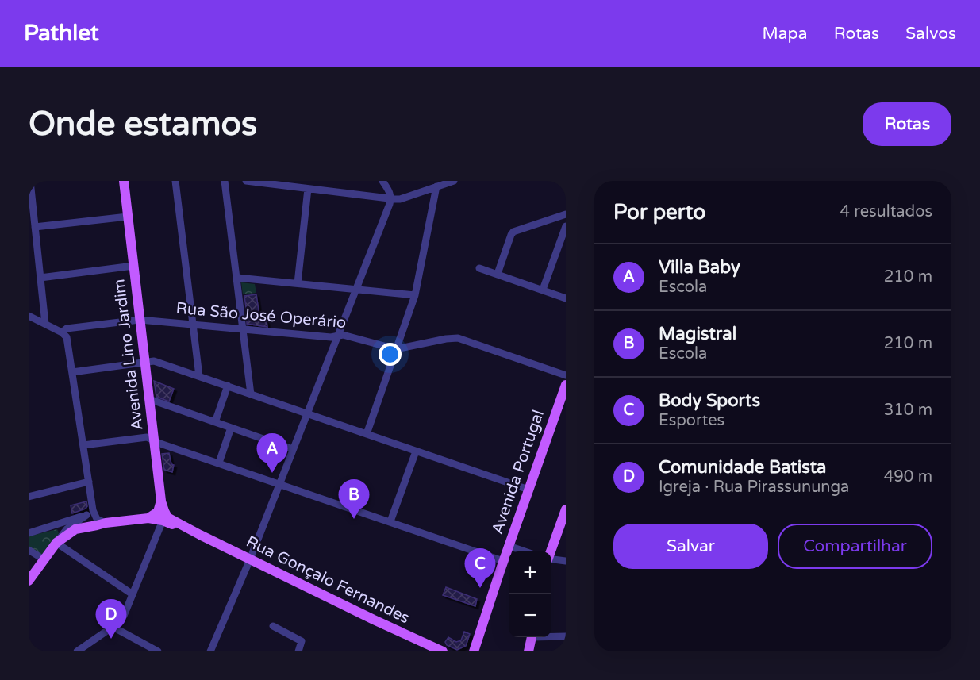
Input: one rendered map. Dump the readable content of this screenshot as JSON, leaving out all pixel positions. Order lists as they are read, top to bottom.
{
  "streets": {
    "main road": ["Avenida Lino Jardim", "Avenida Portugal", "Rua Gonçalo Fernandes"],
    "street": ["Rua São José Operário"]
  },
  "crossings": [
    ["Rua São José Operário", "Avenida Lino Jardim"],
    ["Avenida Lino Jardim", "Rua Gonçalo Fernandes"]
  ],
  "page": {
    "header": "Pathlet",
    "nav": ["Mapa", "Rotas", "Salvos"],
    "buttons": [
      "Rotas",
      ["Salvar", "Compartilhar"]
    ],
    "title": "Onde estamos",
    "heading": ["Por perto", "4 resultados"],
    "list": [
      {
        "mark": "A",
        "name": "Villa Baby",
        "note": "Escola",
        "value": "210 m"
      },
      {
        "mark": "B",
        "name": "Magistral",
        "note": "Escola",
        "value": "210 m"
      },
      {
        "mark": "C",
        "name": "Body Sports",
        "note": "Esportes",
        "value": "310 m"
      },
      {
        "mark": "D",
        "name": "Comunidade Batista",
        "note": "Igreja · Rua Pirassununga",
        "value": "490 m"
      }
    ],
    "pins": [
      "A",
      "B",
      "C",
      "D"
    ],
    "map_buttons": ["+", "−"]
  }
}
